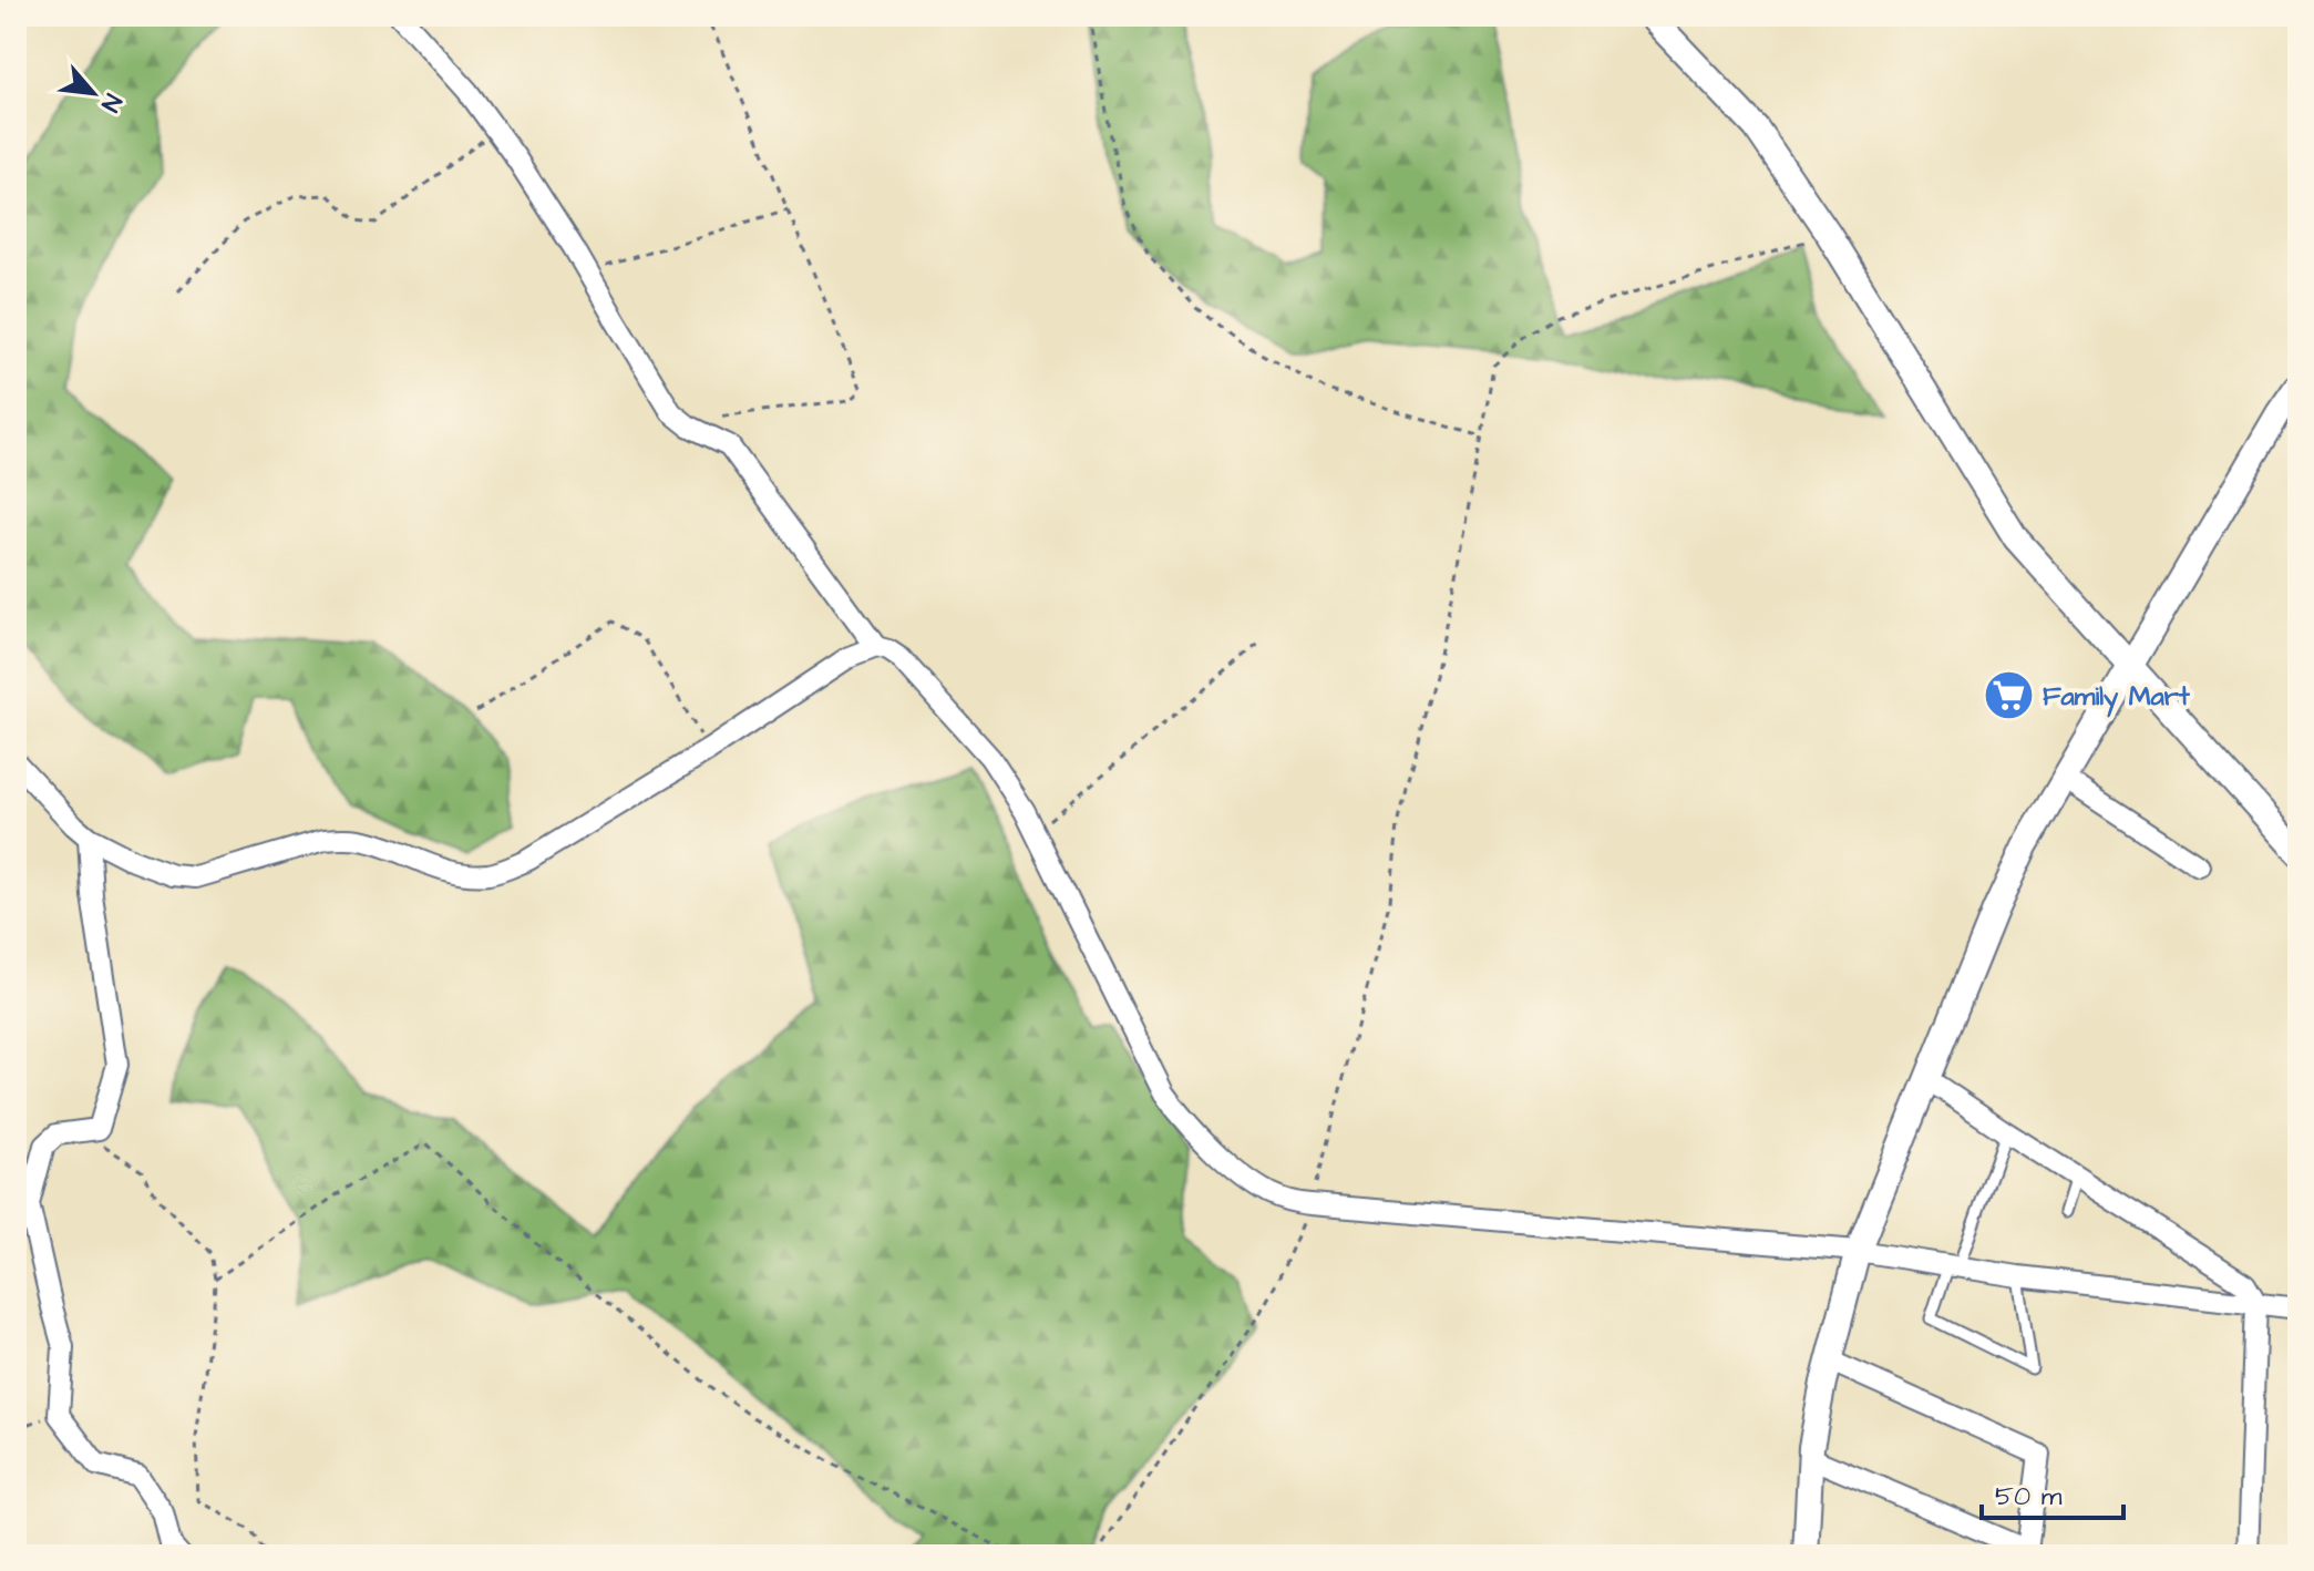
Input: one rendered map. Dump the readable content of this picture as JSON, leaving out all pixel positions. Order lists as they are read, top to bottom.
{
  "places": {
    "supermarket": ["Family Mart"]
  },
  "scale_bar": "50 m",
  "north": "bottom right"
}
